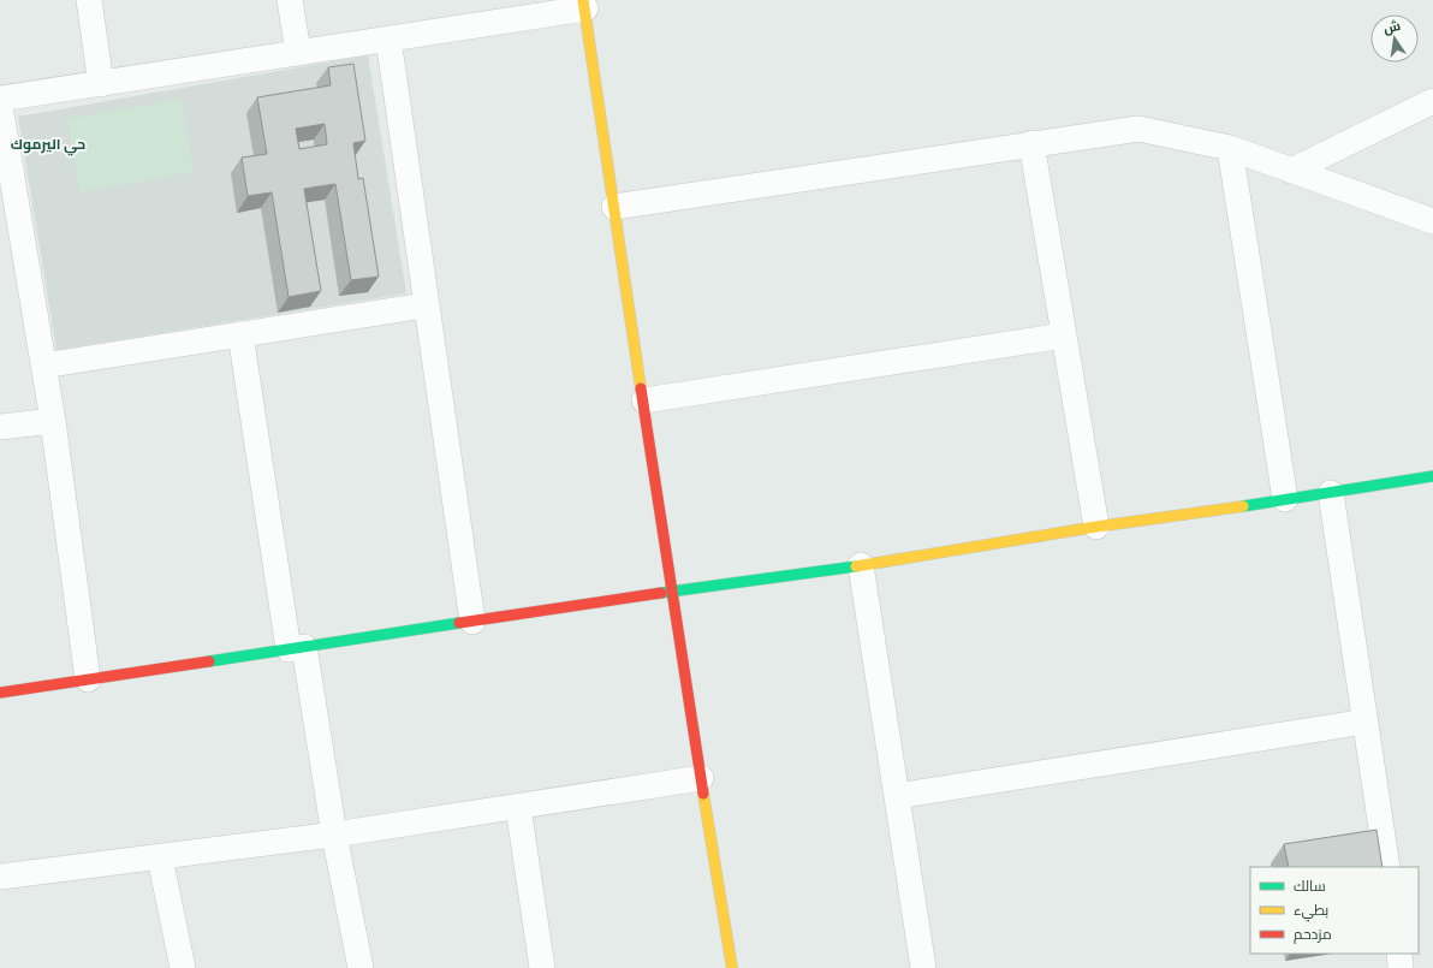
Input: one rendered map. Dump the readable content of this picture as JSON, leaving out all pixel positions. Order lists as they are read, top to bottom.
{
  "districts": ["حي اليرموك"],
  "legend": ["سالك", "بطيء", "مزدحم"],
  "north": "top"
}
